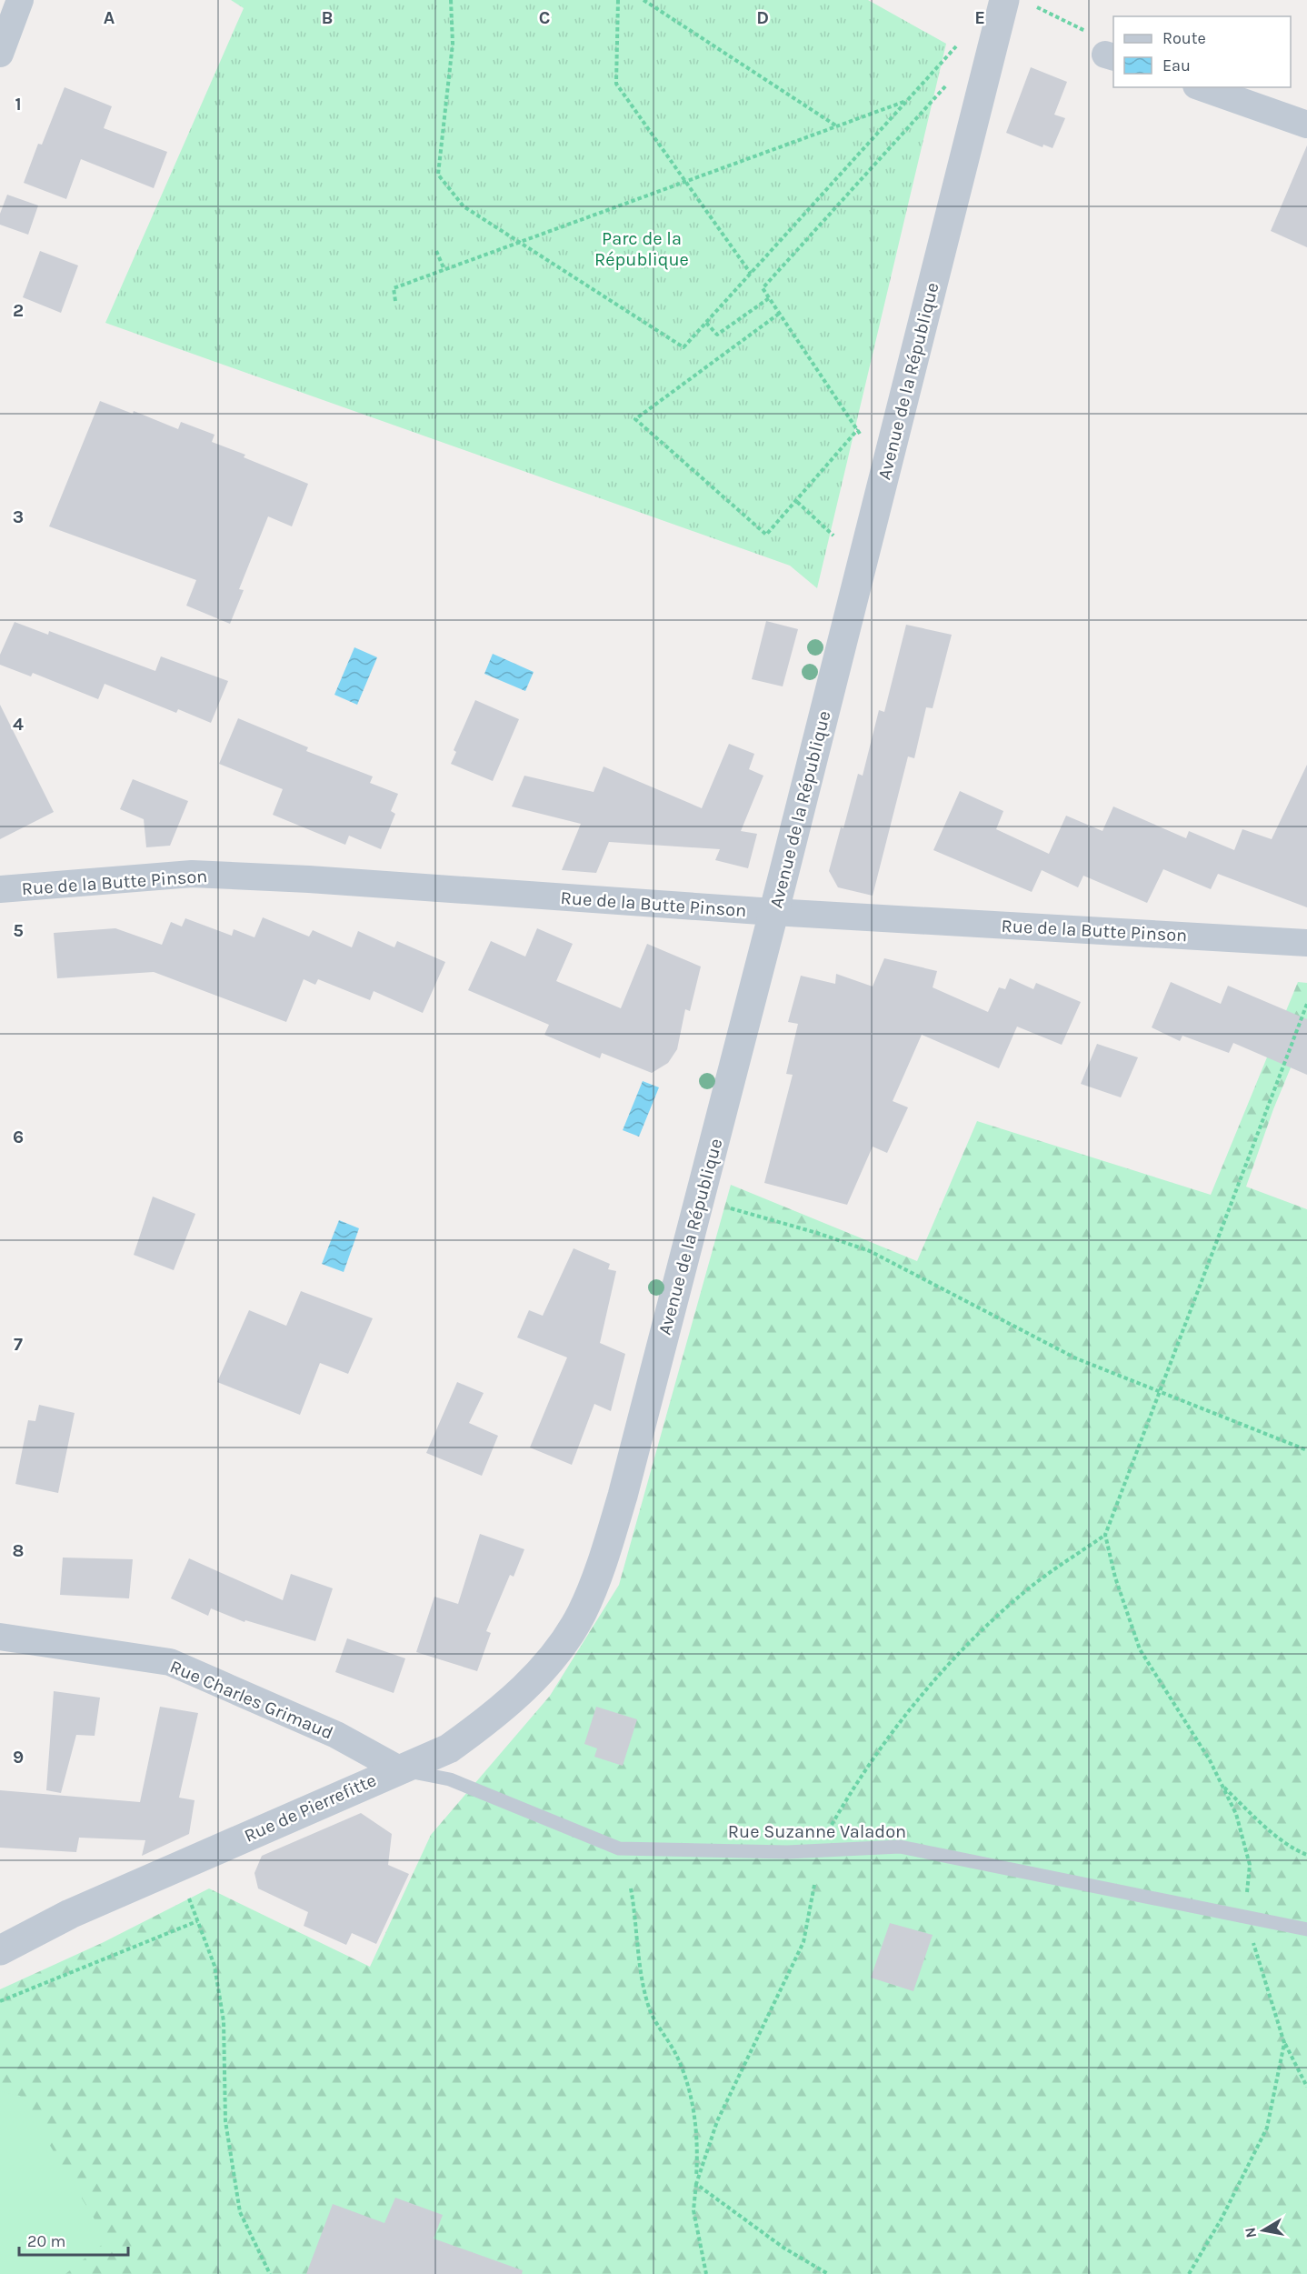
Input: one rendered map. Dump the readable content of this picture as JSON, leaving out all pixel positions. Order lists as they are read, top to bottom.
{
  "streets": {
    "street": [
      "Avenue de la République",
      "Rue de la Butte Pinson",
      "Rue Charles Grimaud",
      "Rue de Pierrefitte"
    ],
    "lane": ["Rue Suzanne Valadon"]
  },
  "crossings": [
    ["Avenue de la République", "Rue de la Butte Pinson"],
    ["Avenue de la République", "Rue de Pierrefitte"],
    ["Rue Charles Grimaud", "Rue de Pierrefitte"],
    ["Rue Charles Grimaud", "Rue Suzanne Valadon"],
    ["Rue de Pierrefitte", "Rue Suzanne Valadon"]
  ],
  "parks": ["Parc de la République"],
  "legend": ["Route", "Eau"],
  "scale_bar": "20 m",
  "north": "left",
  "grid": {
    "columns": [
      "A",
      "B",
      "C",
      "D",
      "E"
    ],
    "rows": [
      "1",
      "2",
      "3",
      "4",
      "5",
      "6",
      "7",
      "8",
      "9"
    ]
  }
}
